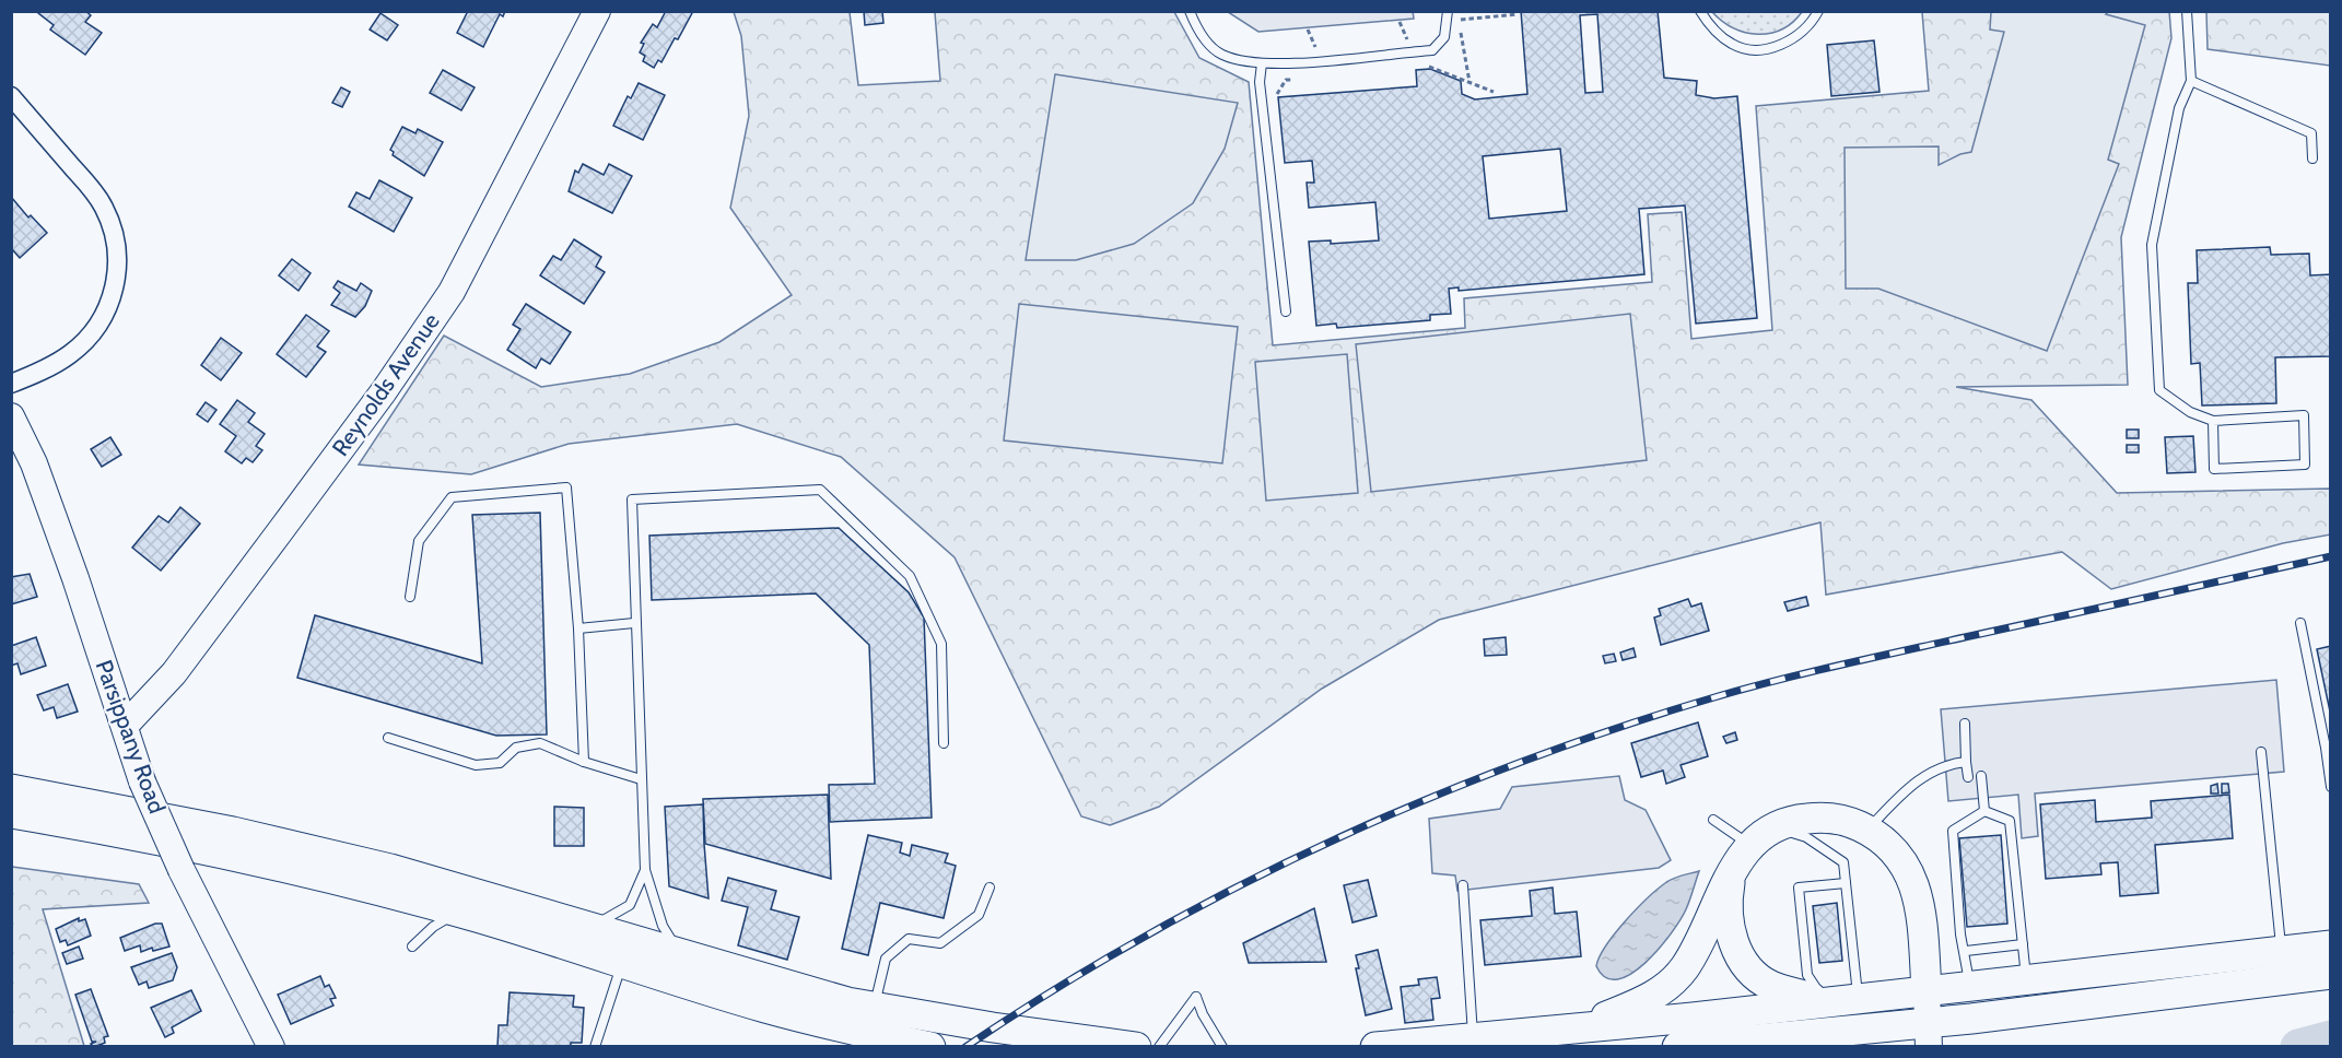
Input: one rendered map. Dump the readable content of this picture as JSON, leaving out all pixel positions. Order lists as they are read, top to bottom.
{
  "streets": {
    "street": ["Reynolds Avenue", "Parsippany Road"]
  },
  "crossings": [
    ["Reynolds Avenue", "Parsippany Road"]
  ]
}
